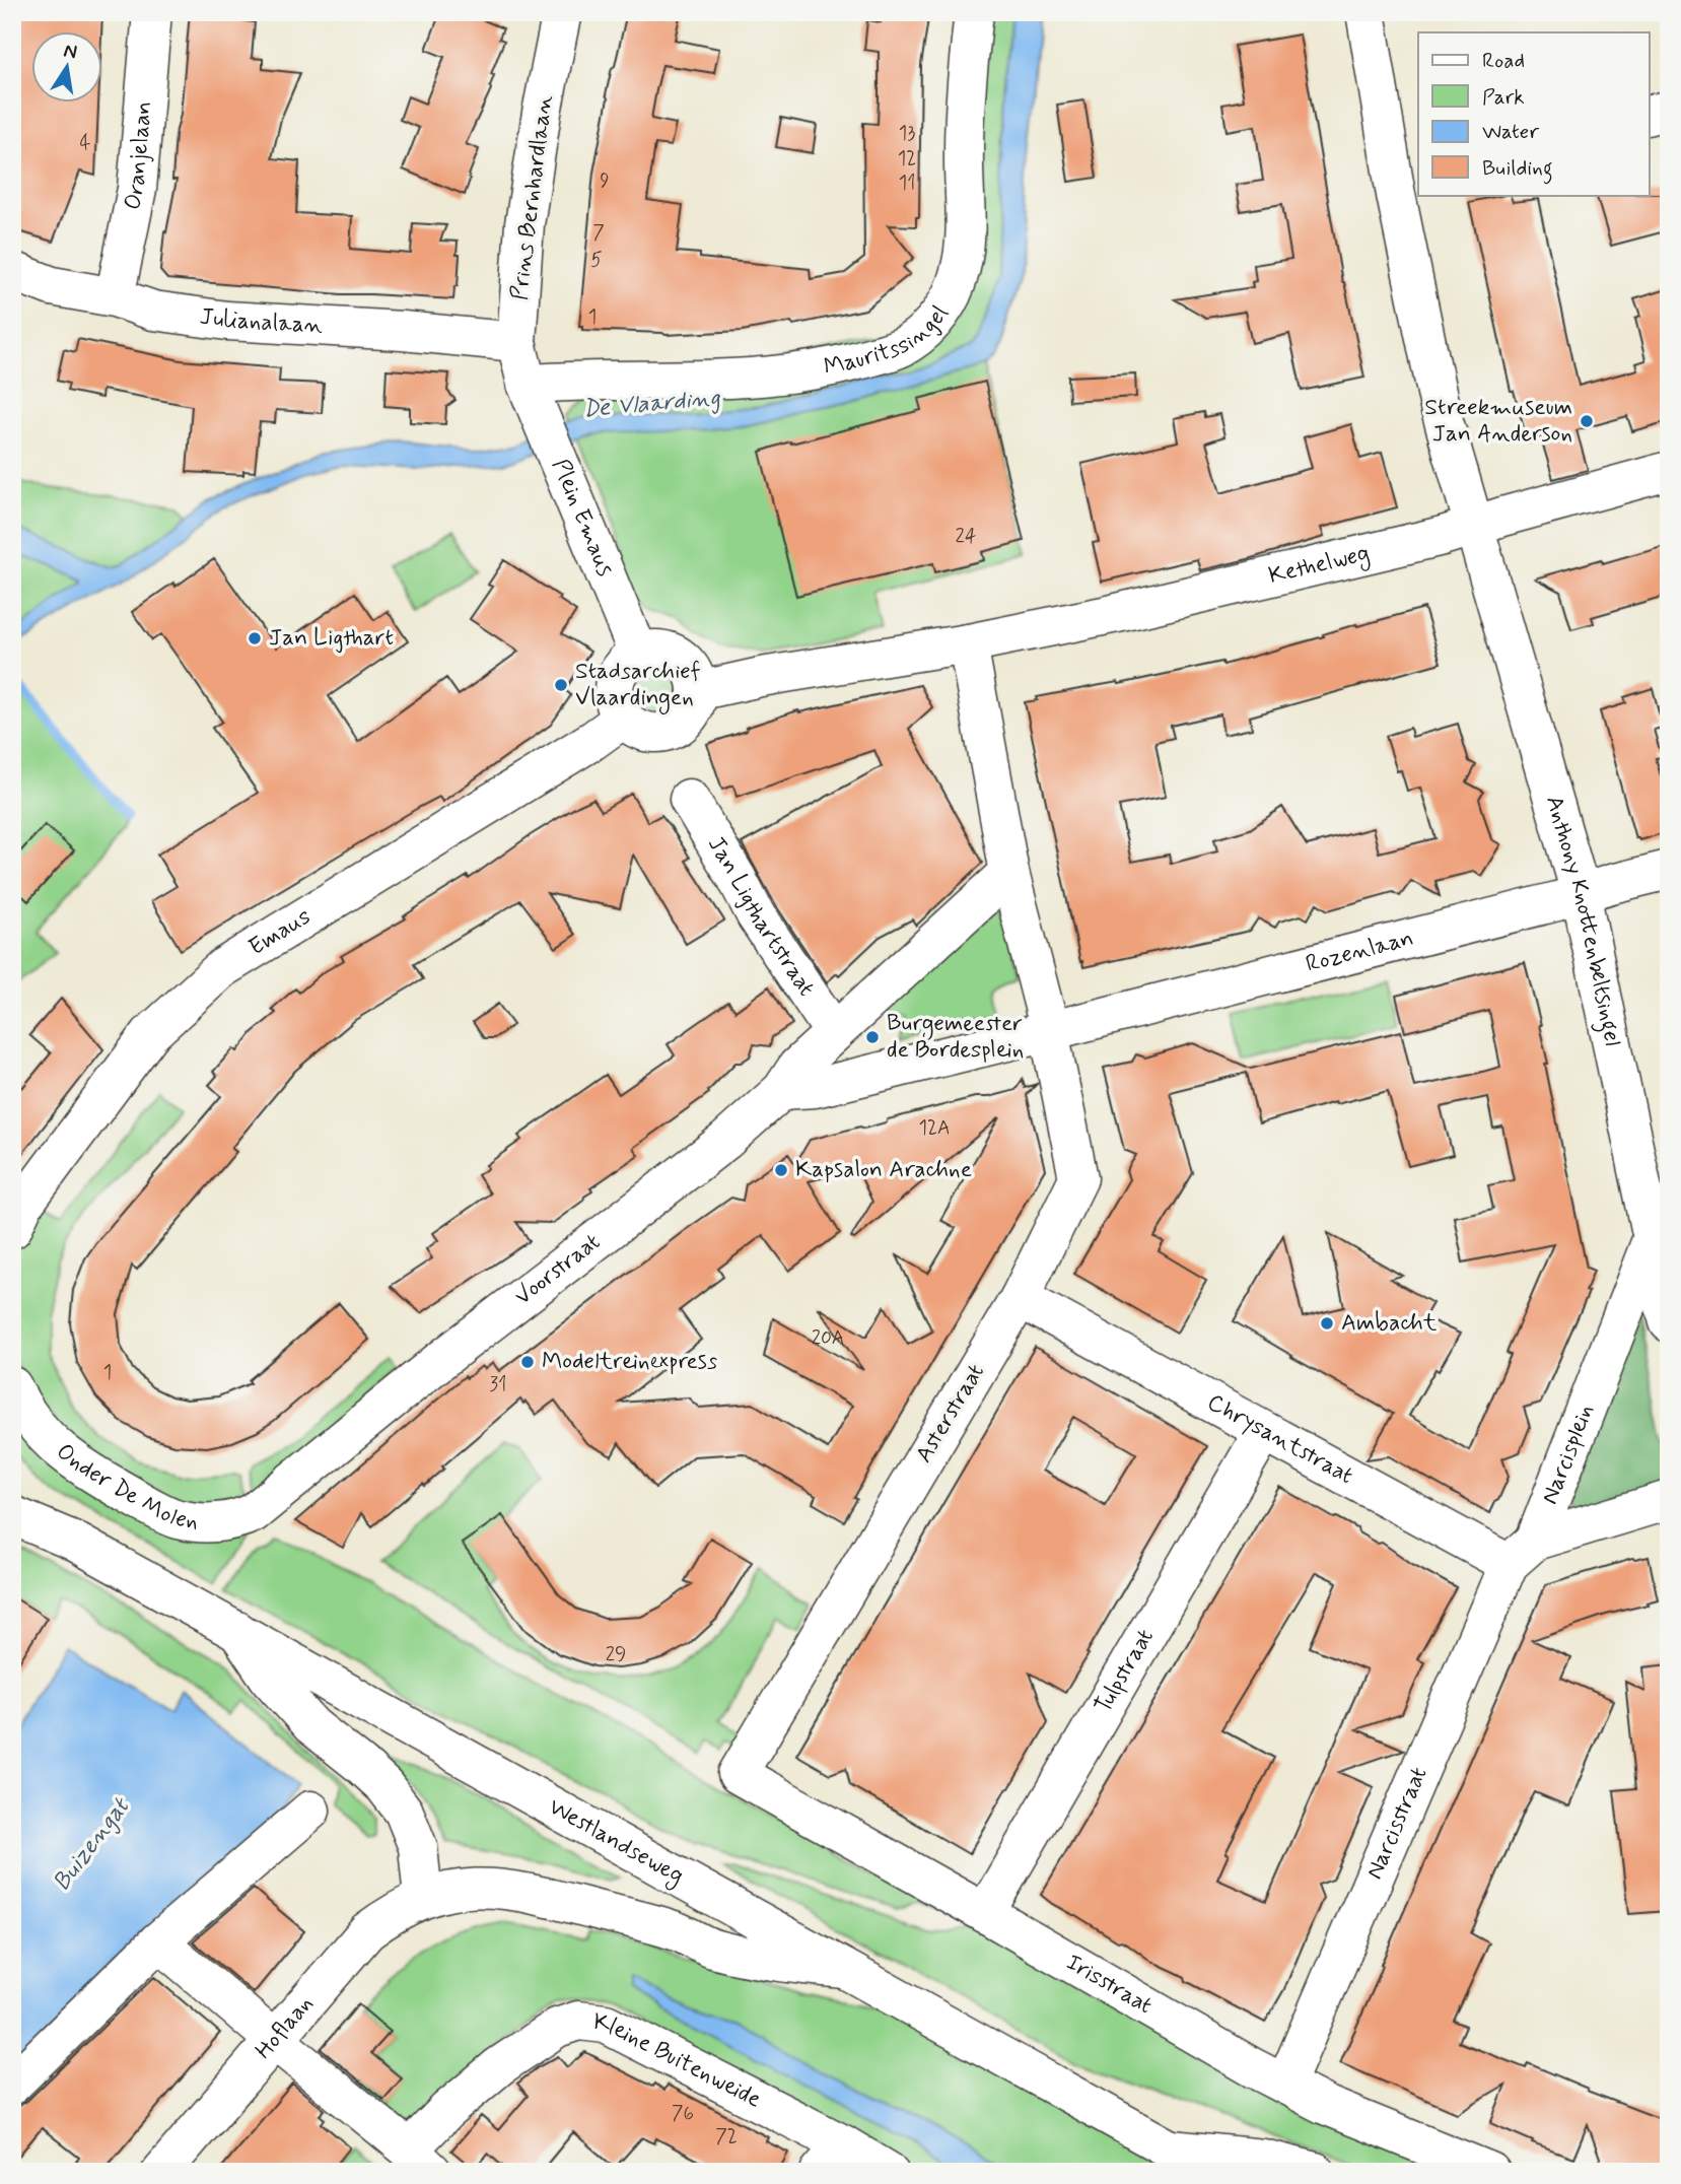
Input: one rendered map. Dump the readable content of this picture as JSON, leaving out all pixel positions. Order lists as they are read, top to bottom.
{
  "streets": {
    "street": [
      "Oranjelaan",
      "Prins Bernhardlaan",
      "Julianalaan",
      "Mauritssingel",
      "Plein Emaus",
      "Kethelweg",
      "Jan Ligthartstraat",
      "Anthony Knottenbeltsingel",
      "Emaus",
      "Rozenlaan",
      "Voorstraat",
      "Asterstraat",
      "Chrysantstraat",
      "Narcisplein",
      "Onder De Molen",
      "Tulpstraat",
      "Narcisstraat",
      "Westlandseweg",
      "Irisstraat",
      "Hoflaan",
      "Kleine Buitenweide"
    ]
  },
  "crossings": [
    ["Oranjelaan", "Julianalaan"],
    ["Prins Bernhardlaan", "Julianalaan"],
    ["Prins Bernhardlaan", "Mauritssingel"],
    ["Prins Bernhardlaan", "Plein Emaus"],
    ["Mauritssingel", "Plein Emaus"],
    ["Plein Emaus", "Emaus"],
    ["Kethelweg", "Anthony Knottenbeltsingel"],
    ["Jan Ligthartstraat", "Voorstraat"],
    ["Anthony Knottenbeltsingel", "Rozenlaan"],
    ["Anthony Knottenbeltsingel", "Narcisplein"],
    ["Rozenlaan", "Asterstraat"],
    ["Voorstraat", "Onder De Molen"],
    ["Asterstraat", "Chrysantstraat"],
    ["Asterstraat", "Irisstraat"],
    ["Chrysantstraat", "Narcisplein"],
    ["Chrysantstraat", "Tulpstraat"],
    ["Chrysantstraat", "Narcisstraat"],
    ["Narcisplein", "Narcisstraat"],
    ["Tulpstraat", "Irisstraat"],
    ["Narcisstraat", "Irisstraat"],
    ["Westlandseweg", "Hoflaan"]
  ],
  "water": ["De Vlaarding", "Buizengat"],
  "places": [
    "Streekmuseum Jan Anderson",
    "Jan Ligthart",
    "Stadsarchief Vlaardingen",
    "Burgemeester de Bordesplein",
    "Kapsalon Arachne",
    "Ambacht",
    "Modeltreinexpress"
  ],
  "house_numbers": [
    "13",
    "4",
    "12",
    "9",
    "11",
    "7",
    "5",
    "1",
    "24",
    "12A",
    "20A",
    "1",
    "31",
    "29",
    "76",
    "72"
  ],
  "legend": [
    "Road",
    "Park",
    "Water",
    "Building"
  ],
  "north": "top"
}
